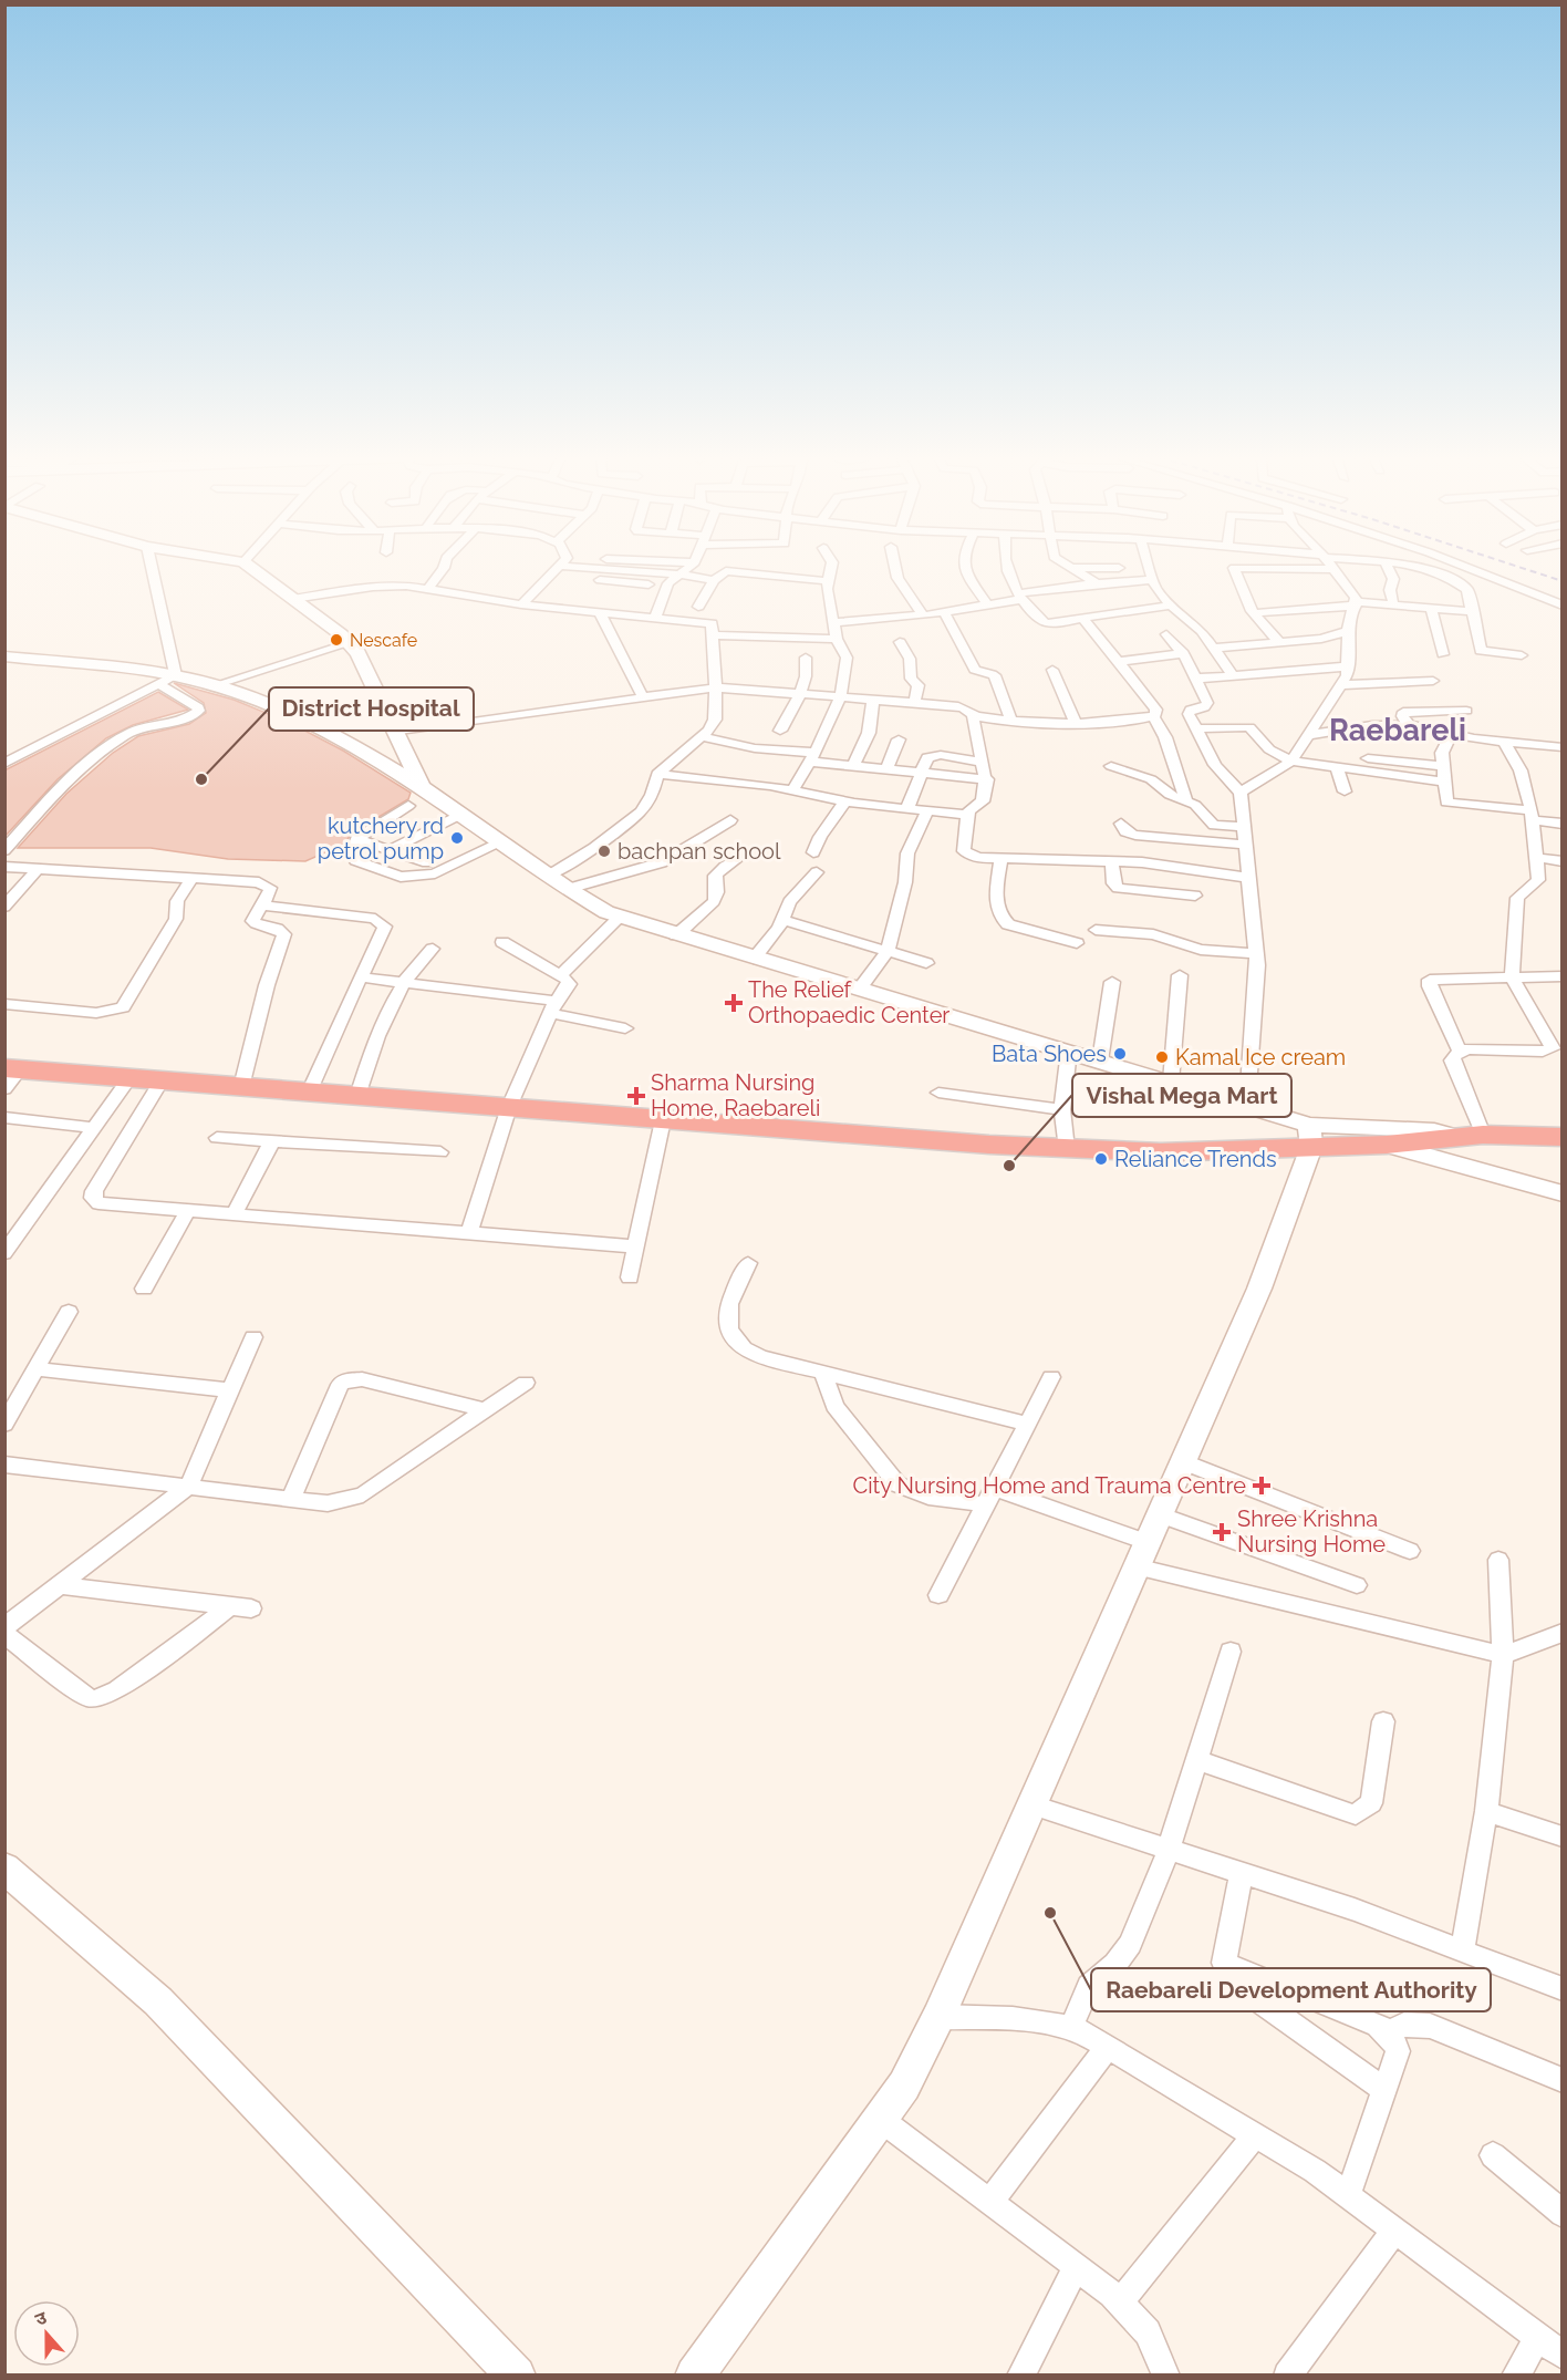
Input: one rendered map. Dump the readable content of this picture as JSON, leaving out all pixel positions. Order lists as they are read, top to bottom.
{
  "districts": ["Raebareli"],
  "places": {
    "other": [
      "Nescafe",
      "District Hospital",
      "kutchery rd petrol pump",
      "bachpan school",
      "Bata Shoes",
      "Kamal Ice cream",
      "Reliance Trends",
      "Vishal Mega Mart",
      "Raebareli Development Authority"
    ],
    "health": [
      "The Relief Orthopaedic Center",
      "Sharma Nursing Home, Raebareli",
      "City Nursing Home and Trauma Centre",
      "Shree Krishna Nursing Home"
    ]
  },
  "north": "top"
}
